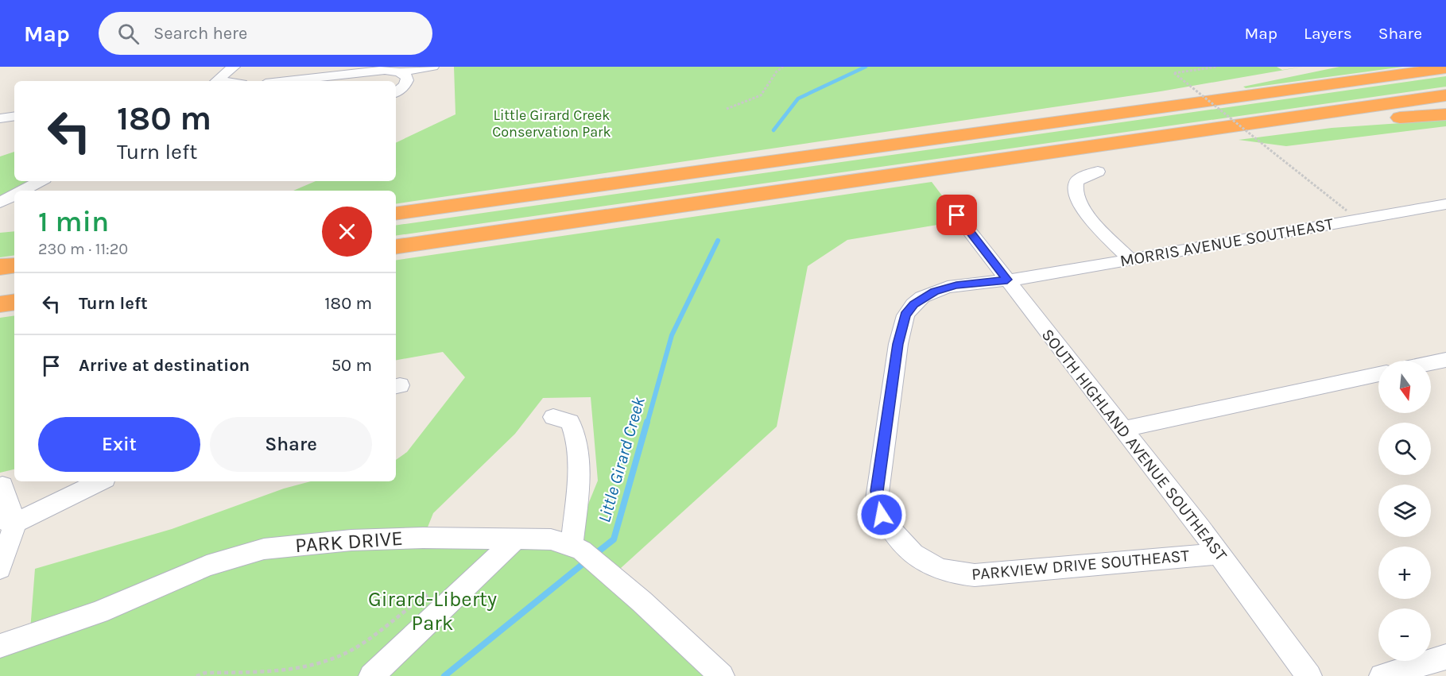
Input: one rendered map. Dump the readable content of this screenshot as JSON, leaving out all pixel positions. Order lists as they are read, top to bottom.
{
  "streets": {
    "street": [
      "MORRIS AVENUE SOUTHEAST",
      "SOUTH HIGHLAND AVENUE SOUTHEAST",
      "PARK DRIVE",
      "PARKVIEW DRIVE SOUTHEAST"
    ]
  },
  "crossings": [
    ["MORRIS AVENUE SOUTHEAST", "SOUTH HIGHLAND AVENUE SOUTHEAST"],
    ["MORRIS AVENUE SOUTHEAST", "PARKVIEW DRIVE SOUTHEAST"],
    ["SOUTH HIGHLAND AVENUE SOUTHEAST", "PARKVIEW DRIVE SOUTHEAST"]
  ],
  "water": ["Little Girard Creek"],
  "parks": ["Little Girard Creek Conservation Park", "Girard-Liberty Park"],
  "north": "bottom",
  "page": {
    "header": "Map",
    "search": "Search here",
    "nav": ["Map", "Layers", "Share"],
    "turn": ["180 m", "Turn left"],
    "heading": ["1 min", "230 m · 11:20"],
    "list": [
      {
        "name": "Turn left",
        "value": "180 m"
      },
      {
        "name": "Arrive at destination",
        "value": "50 m"
      }
    ],
    "map_buttons": ["+", "−"],
    "buttons": ["Exit", "Share"]
  }
}
